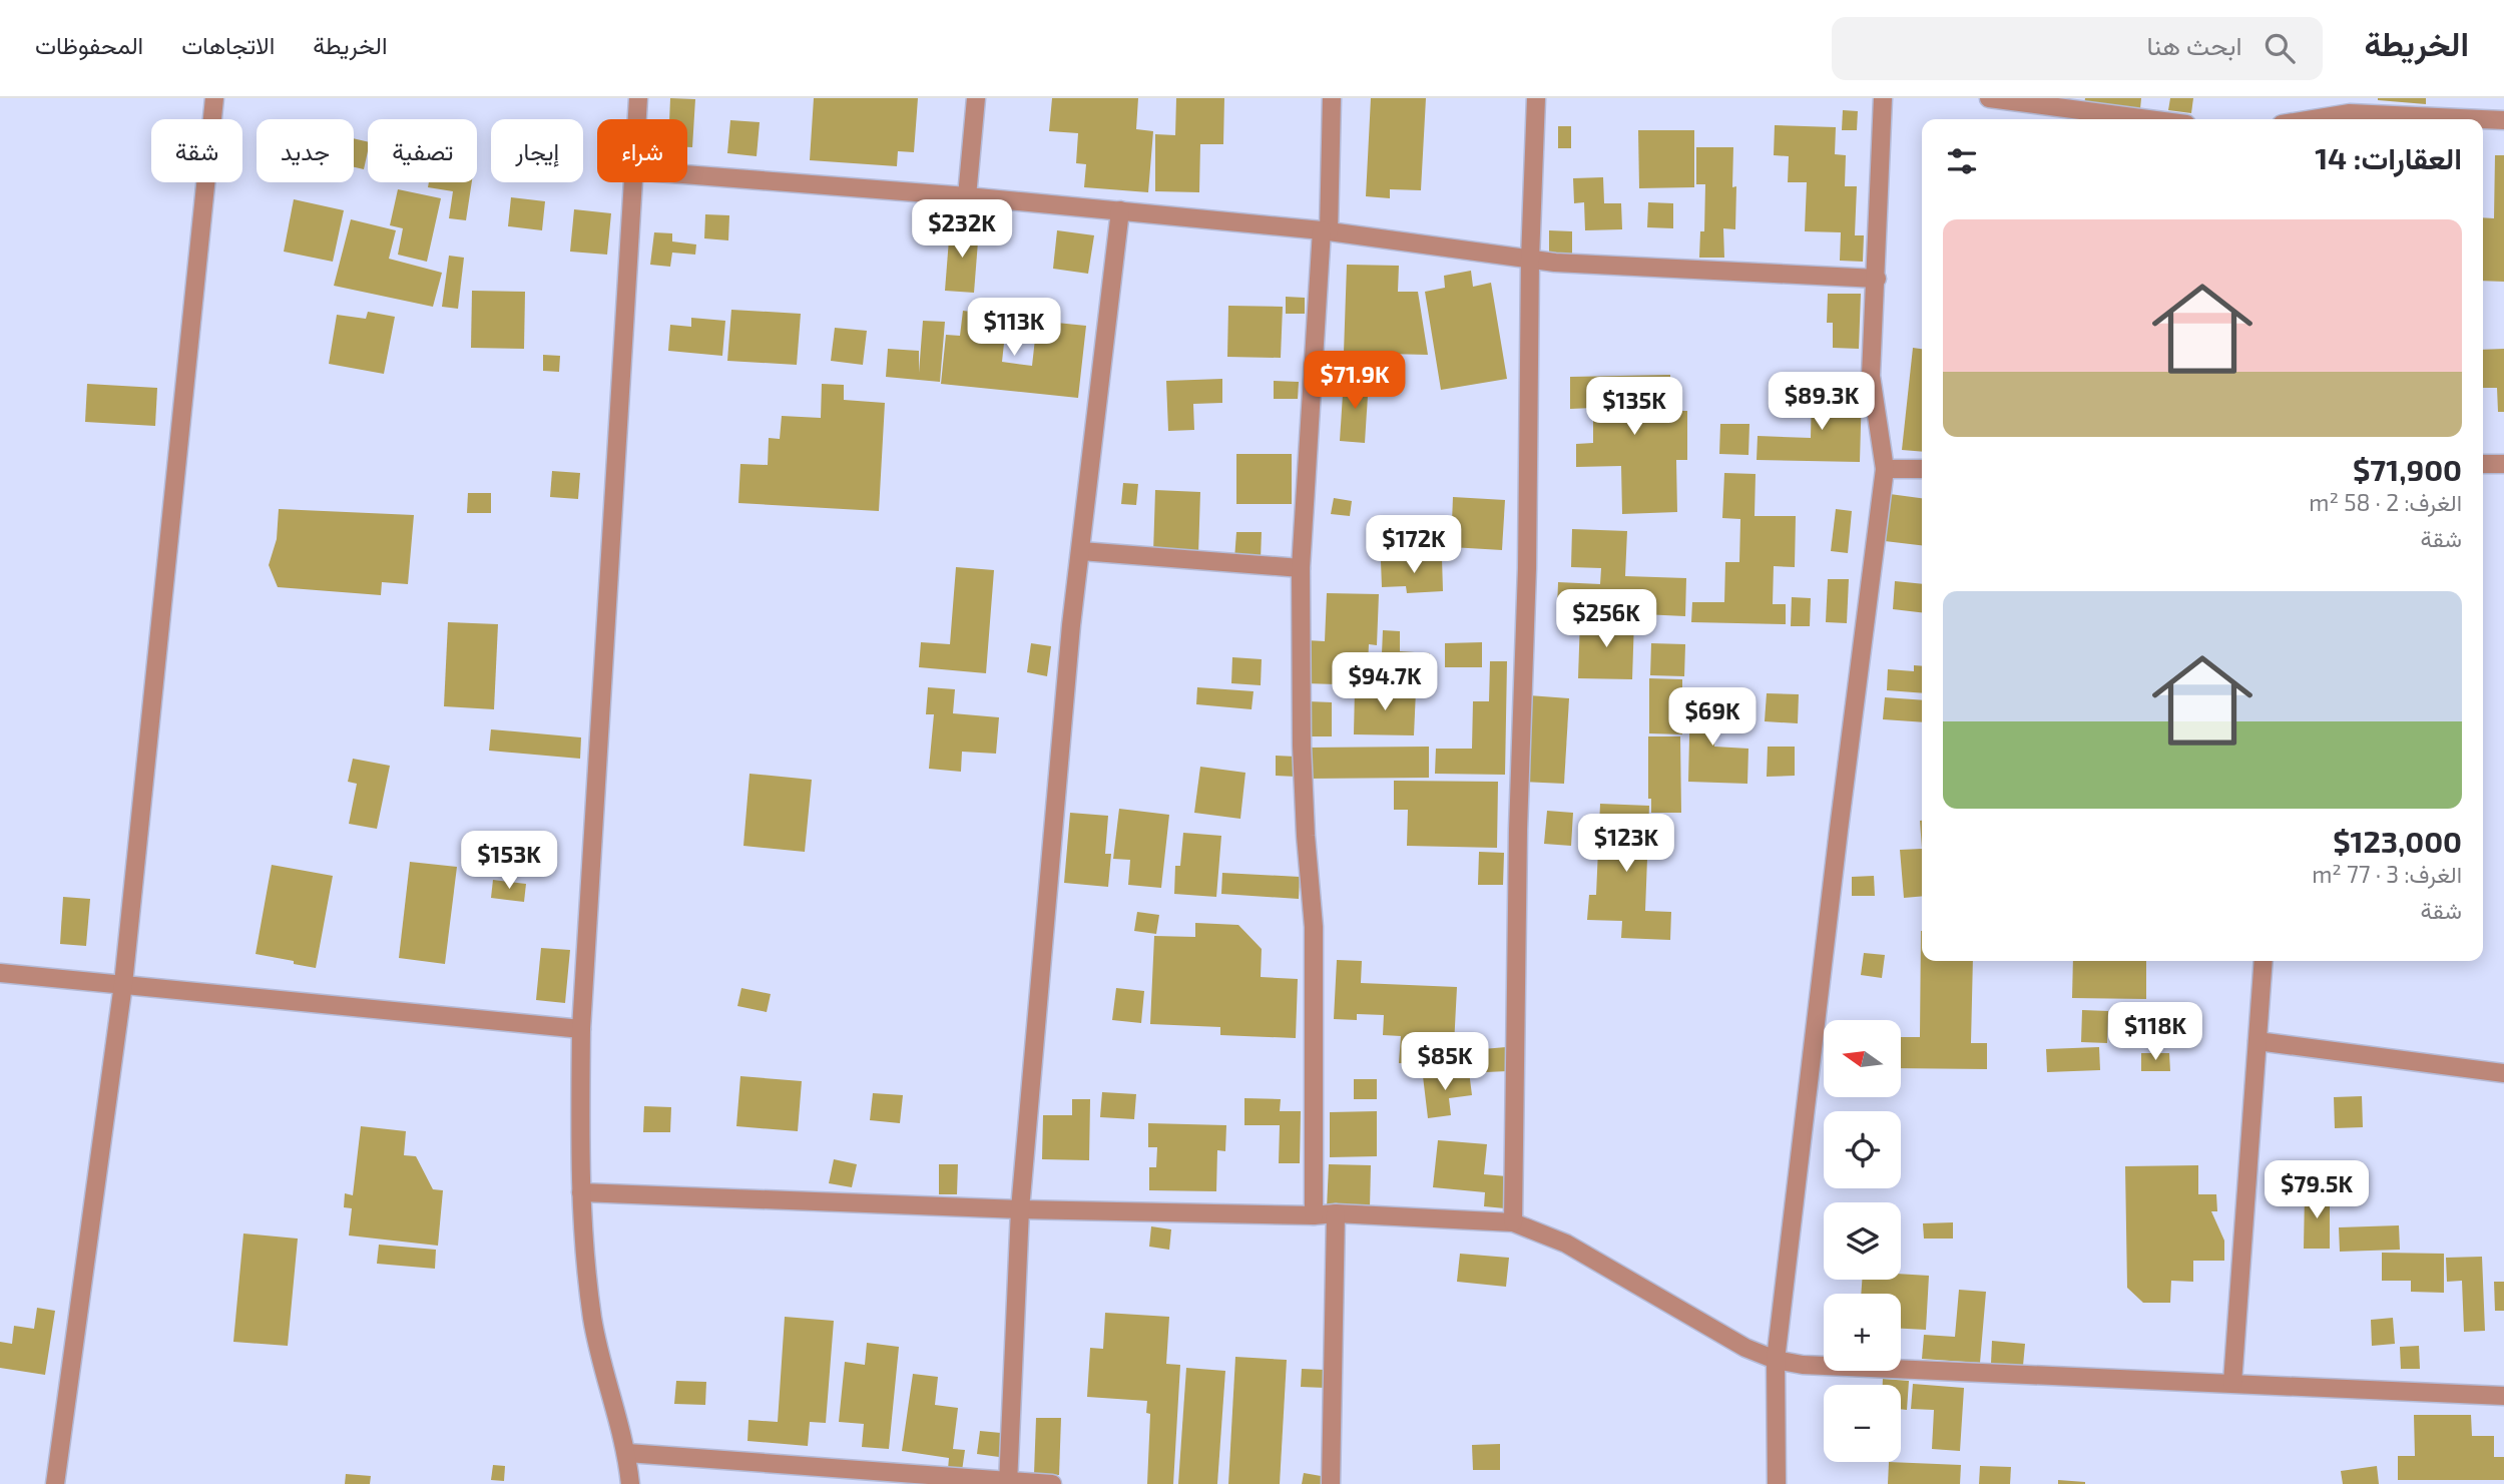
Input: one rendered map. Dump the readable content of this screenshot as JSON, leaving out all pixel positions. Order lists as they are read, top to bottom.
{
  "north": "left",
  "page": {
    "header": "الخريطة",
    "search": "ابحث هنا",
    "nav": ["الخريطة", "الاتجاهات", "المحفوظات"],
    "chip": [
      "شراء",
      "إيجار",
      "تصفية",
      "جديد",
      "شقة"
    ],
    "heading": "العقارات: 14",
    "price": [
      "$232K",
      "$113K",
      "$71.9K",
      "$89.3K",
      "$135K",
      "$172K",
      "$256K",
      "$94.7K",
      "$69K",
      "$123K",
      "$153K",
      "$118K",
      "$85K",
      "$79.5K"
    ],
    "list": [
      {
        "name": "$71,900",
        "note": "الغرف: 2 · 58 m² · شقة"
      },
      {
        "name": "$123,000",
        "note": "الغرف: 3 · 77 m² · شقة"
      }
    ],
    "map_buttons": ["+", "−"]
  }
}
